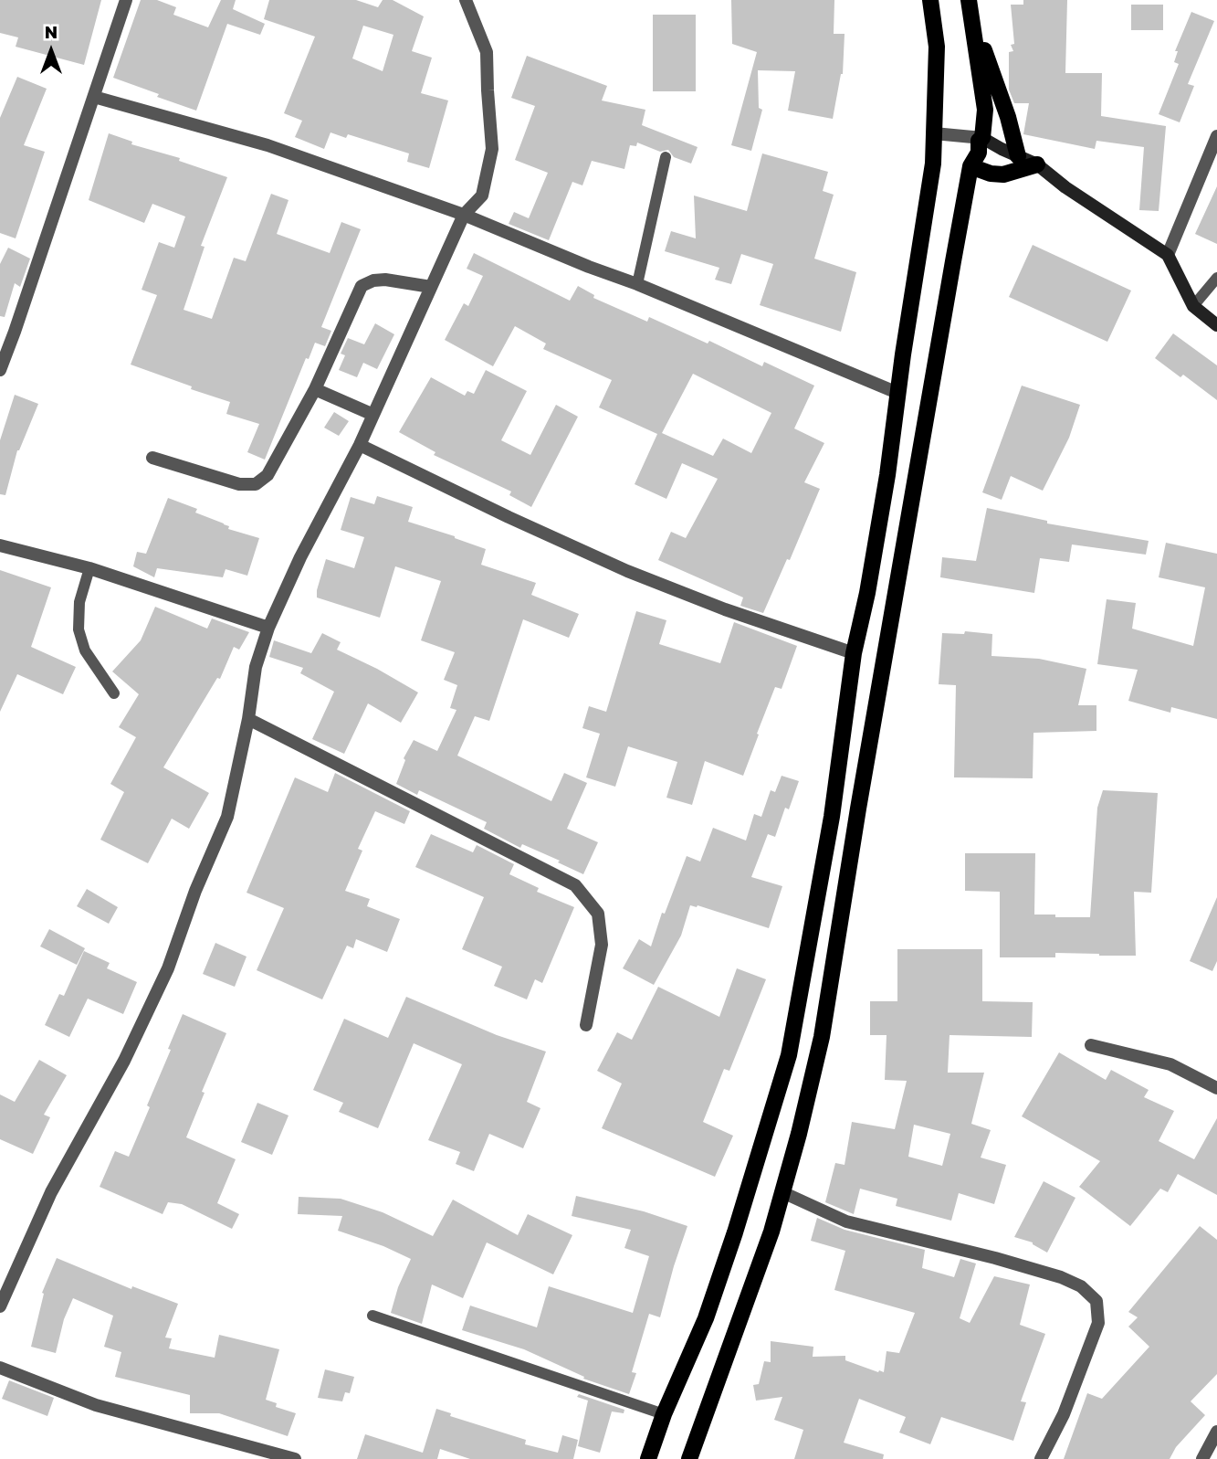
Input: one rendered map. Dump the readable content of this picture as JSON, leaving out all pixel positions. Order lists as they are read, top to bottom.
{
  "north": "top"
}
